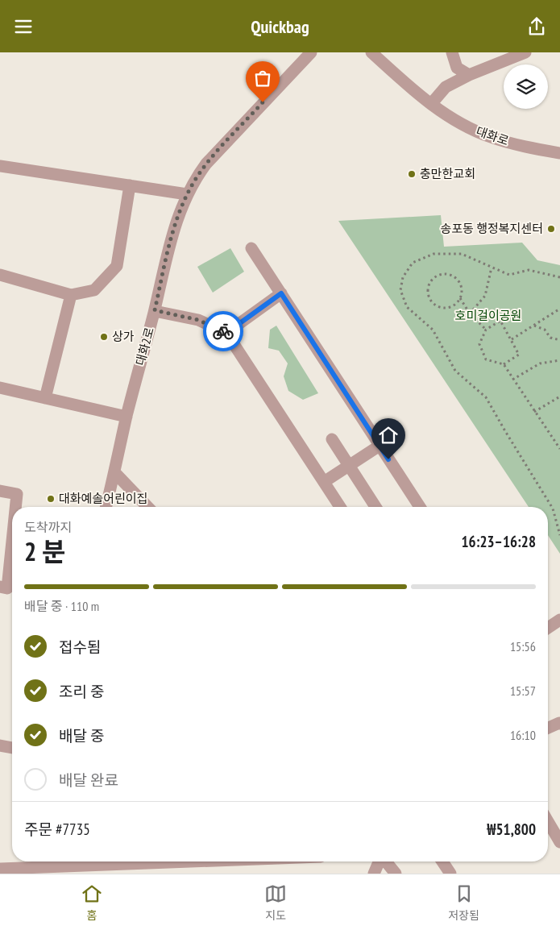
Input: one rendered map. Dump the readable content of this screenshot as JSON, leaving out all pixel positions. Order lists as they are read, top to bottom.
{
  "streets": {
    "street": ["대화로", "대화2로"]
  },
  "parks": ["호미걸이공원"],
  "places": [
    "충만한교회",
    "송포동 행정복지센터",
    "상가",
    "대화예솔어린이집"
  ],
  "page": {
    "header": "Quickbag",
    "heading": ["2 분", "도착까지", "16:23–16:28"],
    "panel": ["주문 #7735", "₩51,800"],
    "bar": "배달 중 · 110 m",
    "list": [
      ["접수됨", "15:56"],
      ["조리 중", "15:57"],
      ["배달 중", "16:10"],
      "배달 완료"
    ],
    "tabs": ["홈", "지도", "저장됨"]
  }
}
